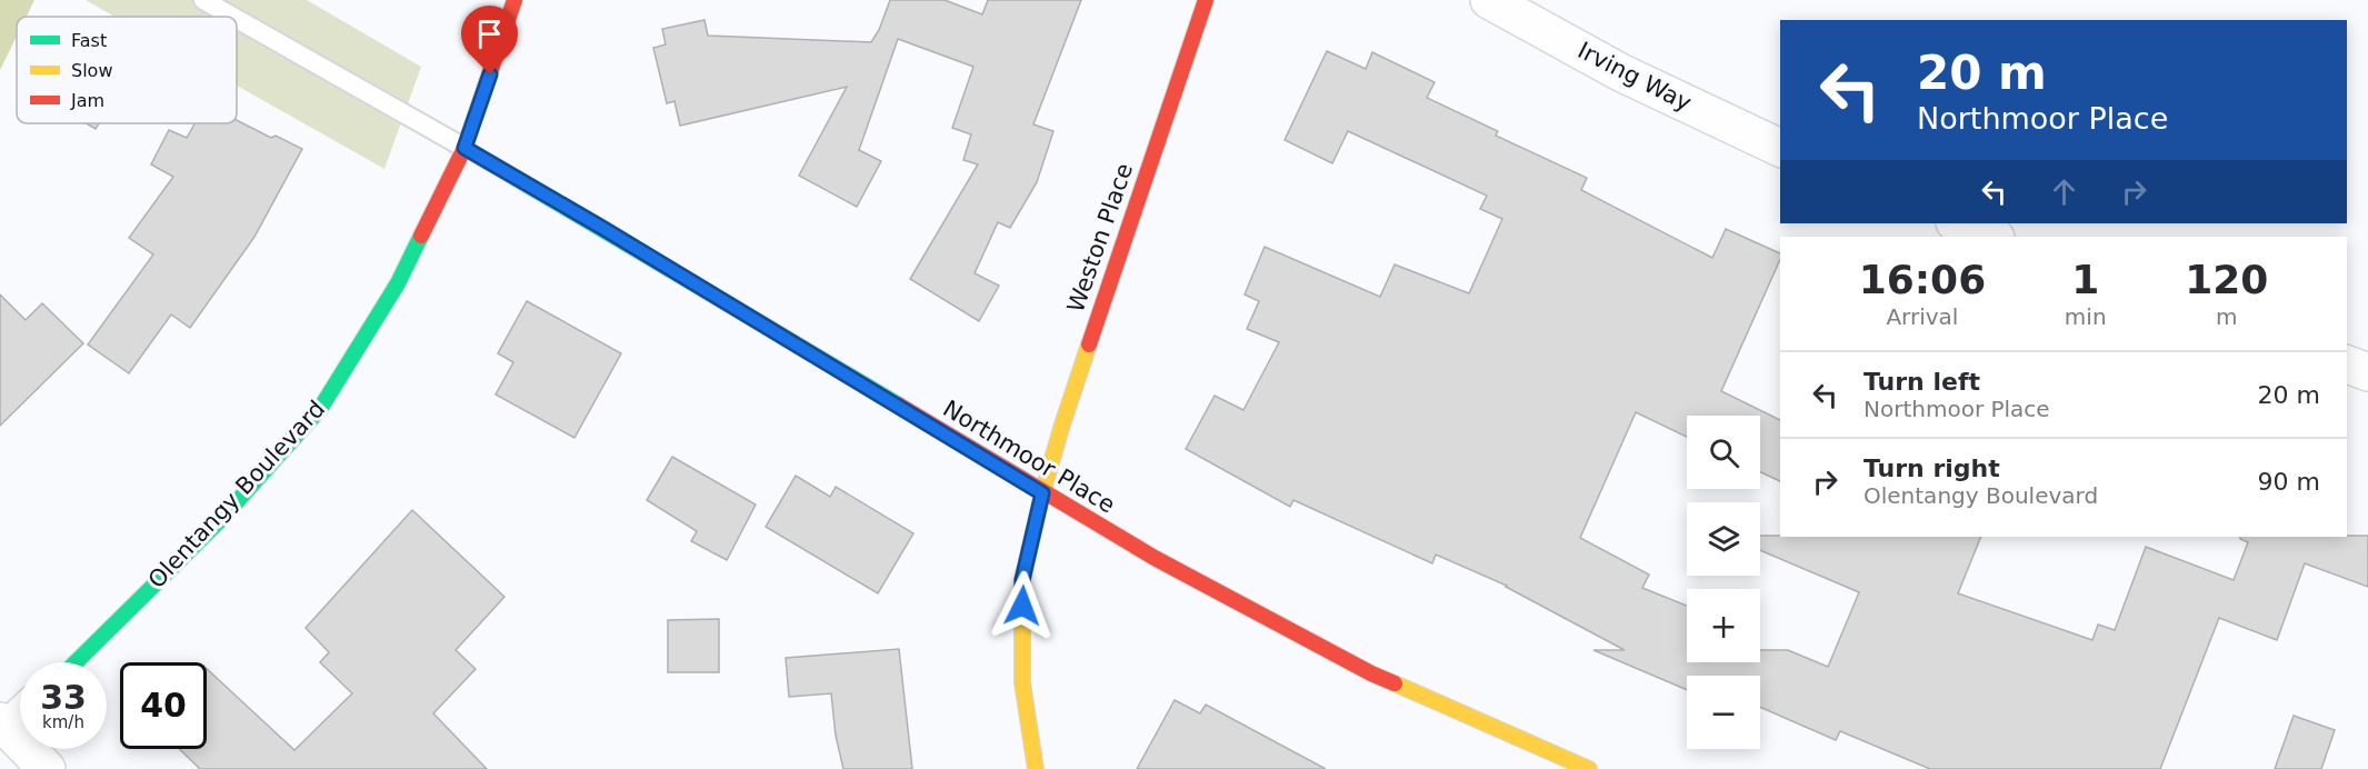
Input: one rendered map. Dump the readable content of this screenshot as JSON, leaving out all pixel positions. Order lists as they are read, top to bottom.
{
  "streets": {
    "street": [
      "Irving Way",
      "Weston Place",
      "Northmoor Place",
      "Olentangy Boulevard"
    ]
  },
  "crossings": [
    ["Weston Place", "Northmoor Place"],
    ["Northmoor Place", "Olentangy Boulevard"]
  ],
  "legend": ["Fast", "Slow", "Jam"],
  "page": {
    "turn": ["20 m", "Northmoor Place"],
    "eta": [
      "16:06",
      "Arrival",
      "1",
      "min",
      "120",
      "m"
    ],
    "list": [
      {
        "name": "Turn left",
        "note": "Northmoor Place",
        "value": "20 m"
      },
      {
        "name": "Turn right",
        "note": "Olentangy Boulevard",
        "value": "90 m"
      }
    ],
    "map_buttons": ["+", "−"],
    "speed": "33 km/h",
    "limit": "40"
  }
}
